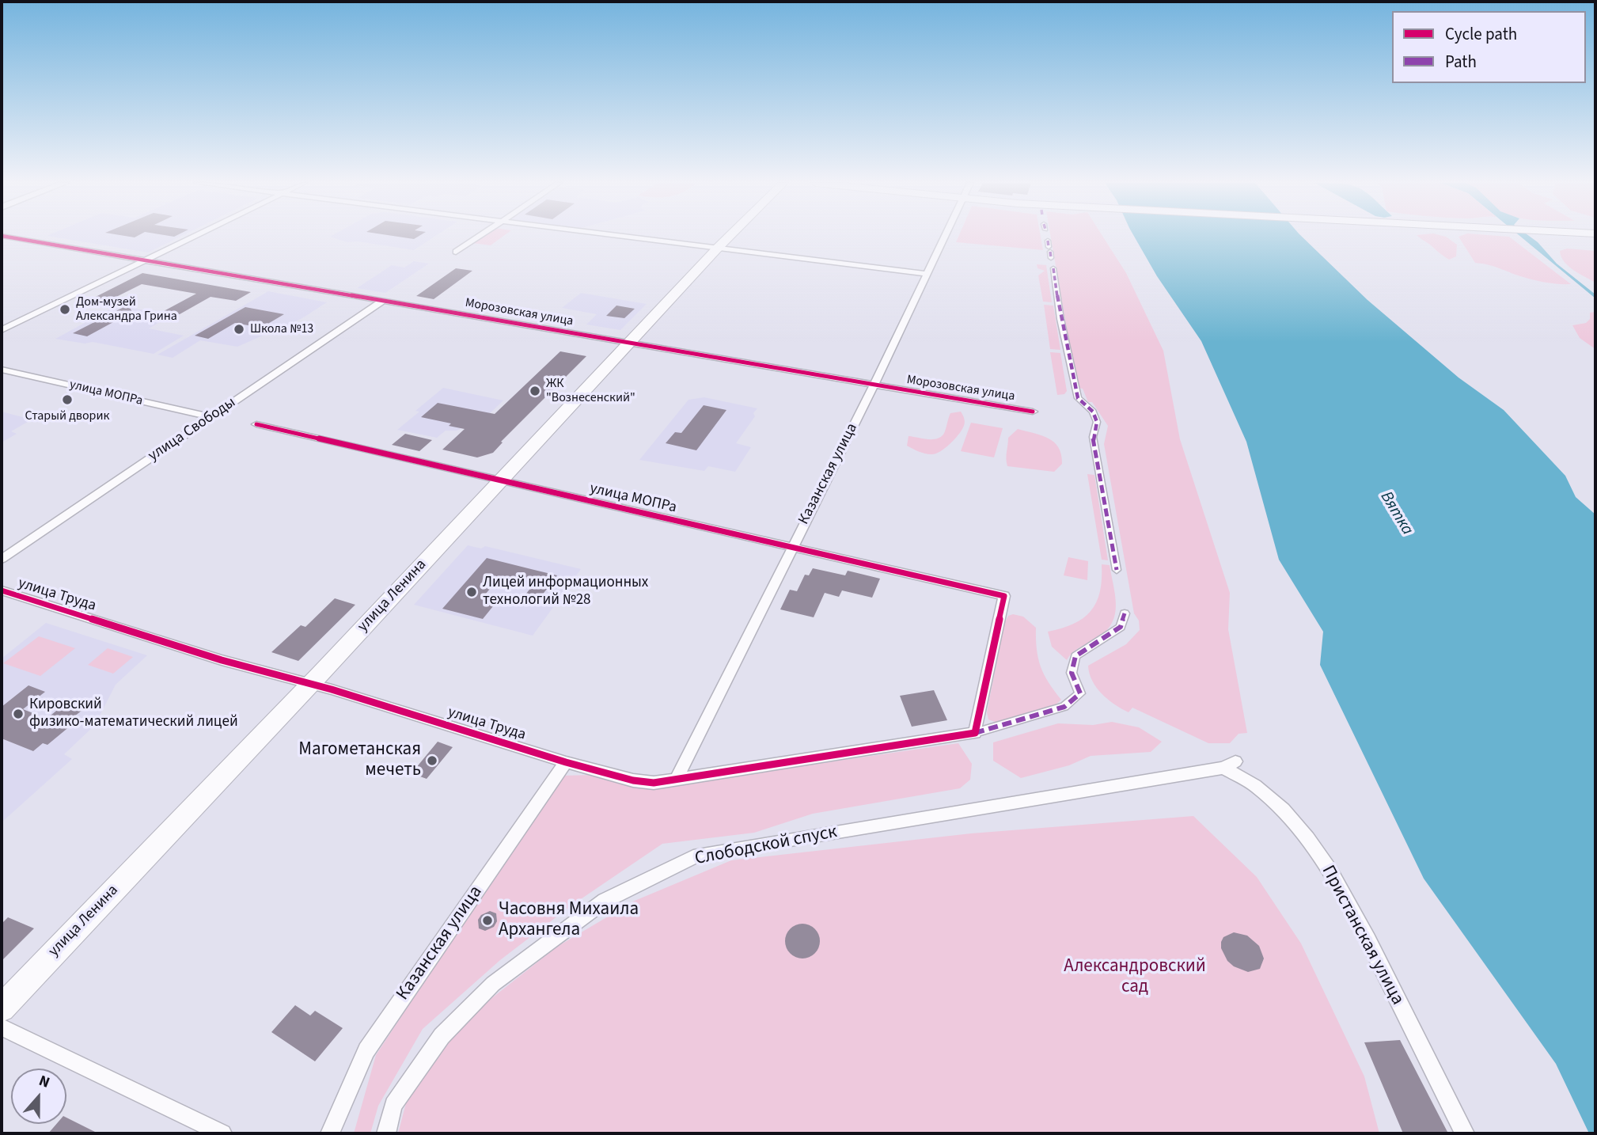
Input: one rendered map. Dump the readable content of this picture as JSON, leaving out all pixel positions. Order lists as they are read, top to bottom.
{
  "streets": {
    "main road": ["улица Ленина"],
    "street": [
      "Морозовская улица",
      "улица МОПРа",
      "улица Свободы",
      "Казанская улица",
      "улица Труда",
      "Слободской спуск",
      "Пристанская улица"
    ]
  },
  "crossings": [
    ["Морозовская улица", "улица Свободы"],
    ["Морозовская улица", "Казанская улица"],
    ["Морозовская улица", "улица Ленина"],
    ["улица МОПРа", "улица Свободы"],
    ["улица МОПРа", "Казанская улица"],
    ["улица МОПРа", "улица Труда"],
    ["улица МОПРа", "улица Ленина"],
    ["Казанская улица", "улица Труда"],
    ["улица Труда", "улица Ленина"],
    ["Слободской спуск", "Пристанская улица"]
  ],
  "water": ["Вятка"],
  "parks": ["Александровский сад"],
  "places": [
    "Дом-музей Александра Грина",
    "Школа №13",
    "ЖК \"Вознесенский\"",
    "Старый дворик",
    "Лицей информационных технологий №28",
    "Кировский физико-математический лицей",
    "Магометанская мечеть",
    "Часовня Михаила Архангела"
  ],
  "legend": ["Cycle path", "Path"],
  "north": "top"
}
